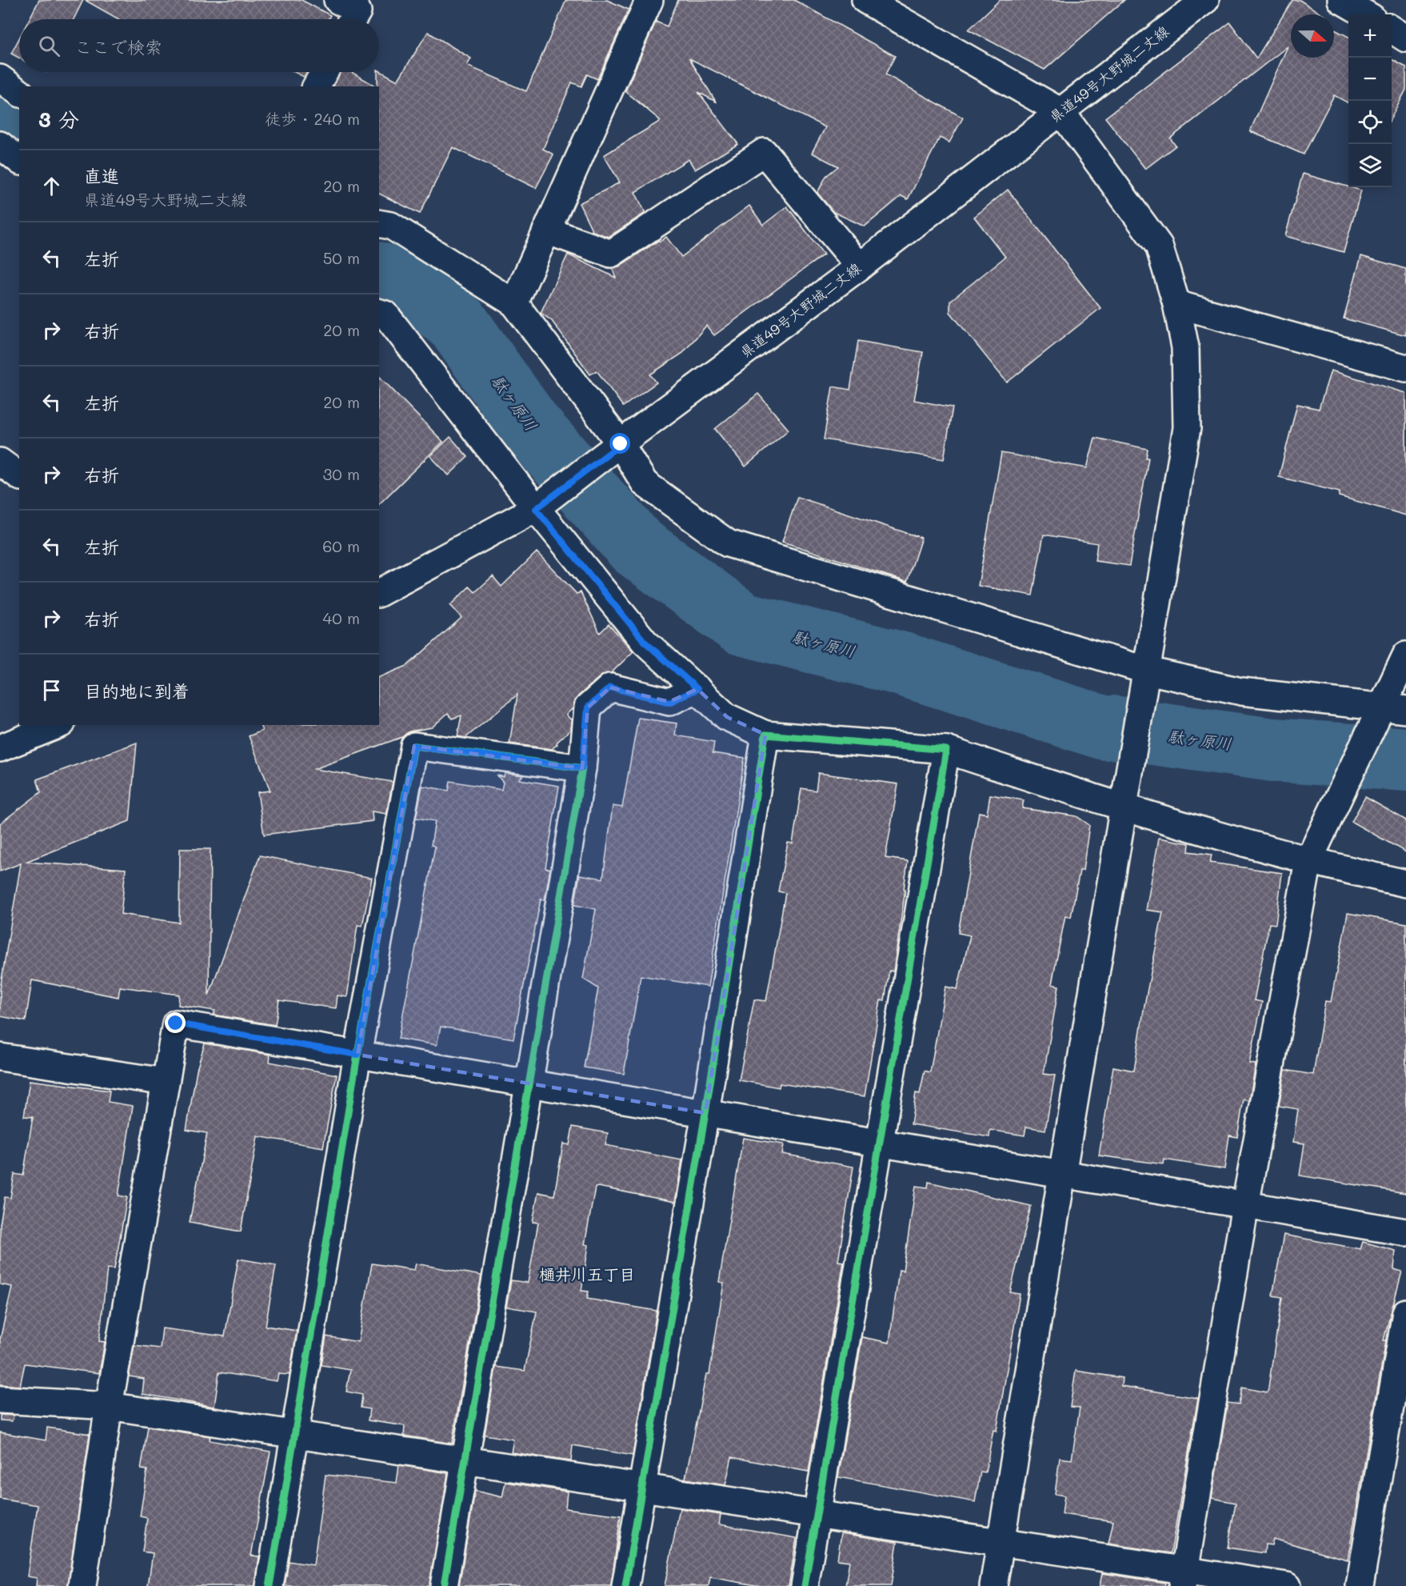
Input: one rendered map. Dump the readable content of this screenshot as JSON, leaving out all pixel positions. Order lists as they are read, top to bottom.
{
  "streets": {
    "street": ["県道49号大野城二丈線"]
  },
  "districts": ["樋井川五丁目"],
  "water": ["駄ヶ原川"],
  "north": "right",
  "page": {
    "map_buttons": ["+", "−"],
    "search": "ここで検索",
    "heading": ["3 分", "徒歩 · 240 m"],
    "list": [
      ["直進", "県道49号大野城二丈線", "20 m"],
      ["左折", "50 m"],
      ["右折", "20 m"],
      ["左折", "20 m"],
      ["右折", "30 m"],
      ["左折", "60 m"],
      ["右折", "40 m"],
      "目的地に到着"
    ]
  }
}
